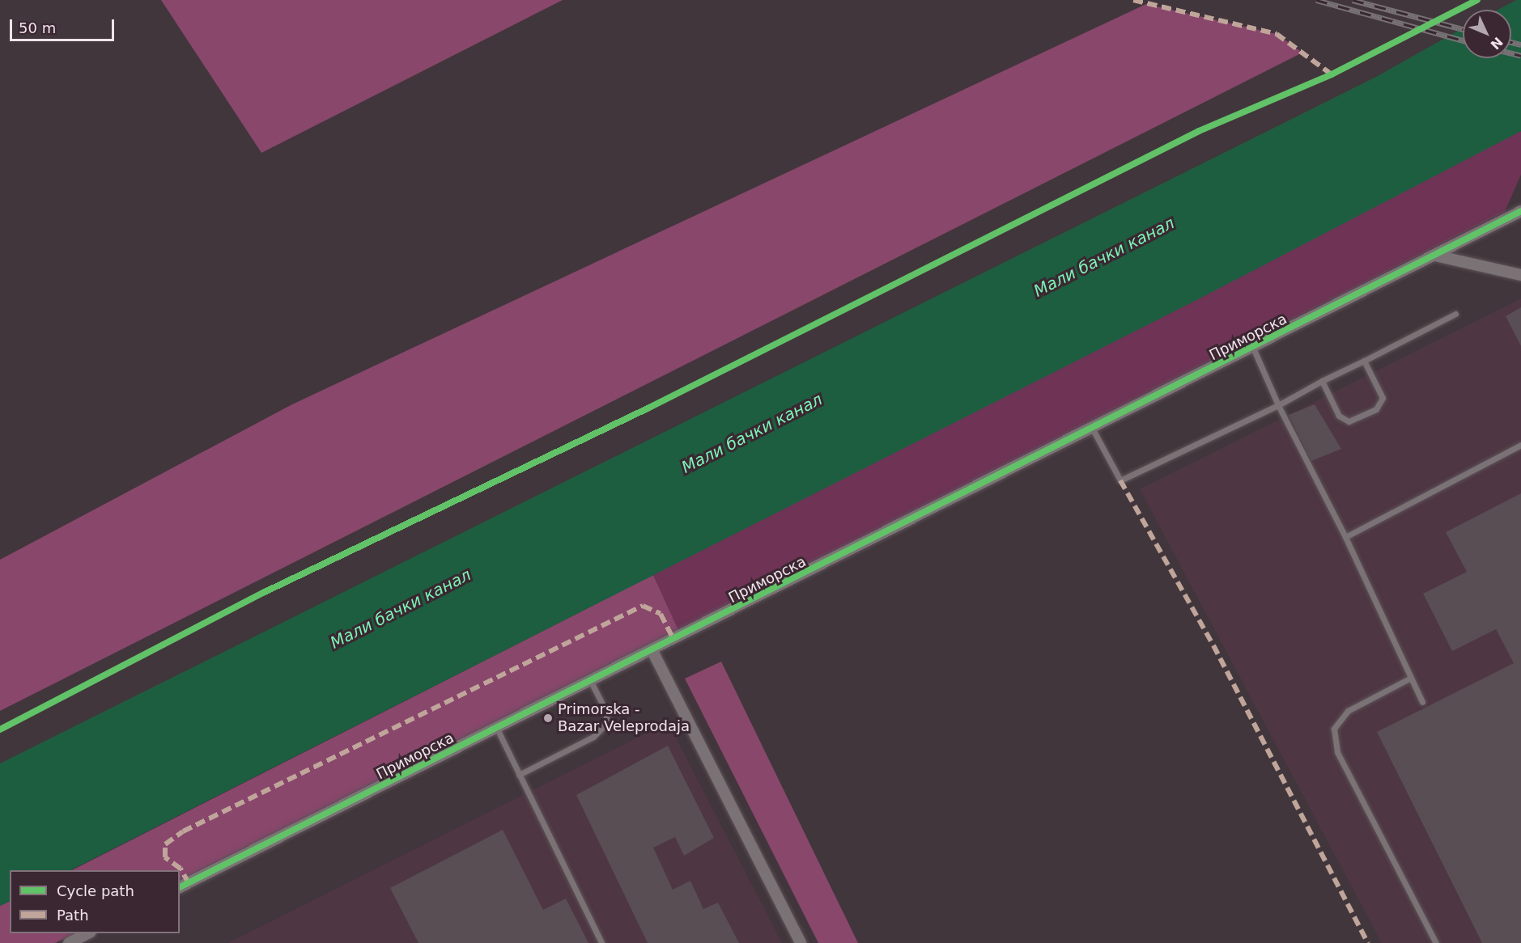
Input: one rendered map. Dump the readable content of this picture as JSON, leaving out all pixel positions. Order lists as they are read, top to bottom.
{
  "streets": {
    "street": ["Приморска"]
  },
  "water": ["Мали бачки канал"],
  "places": ["Primorska - Bazar Veleprodaja"],
  "legend": ["Cycle path", "Path"],
  "scale_bar": "50 m",
  "north": "bottom right"
}
